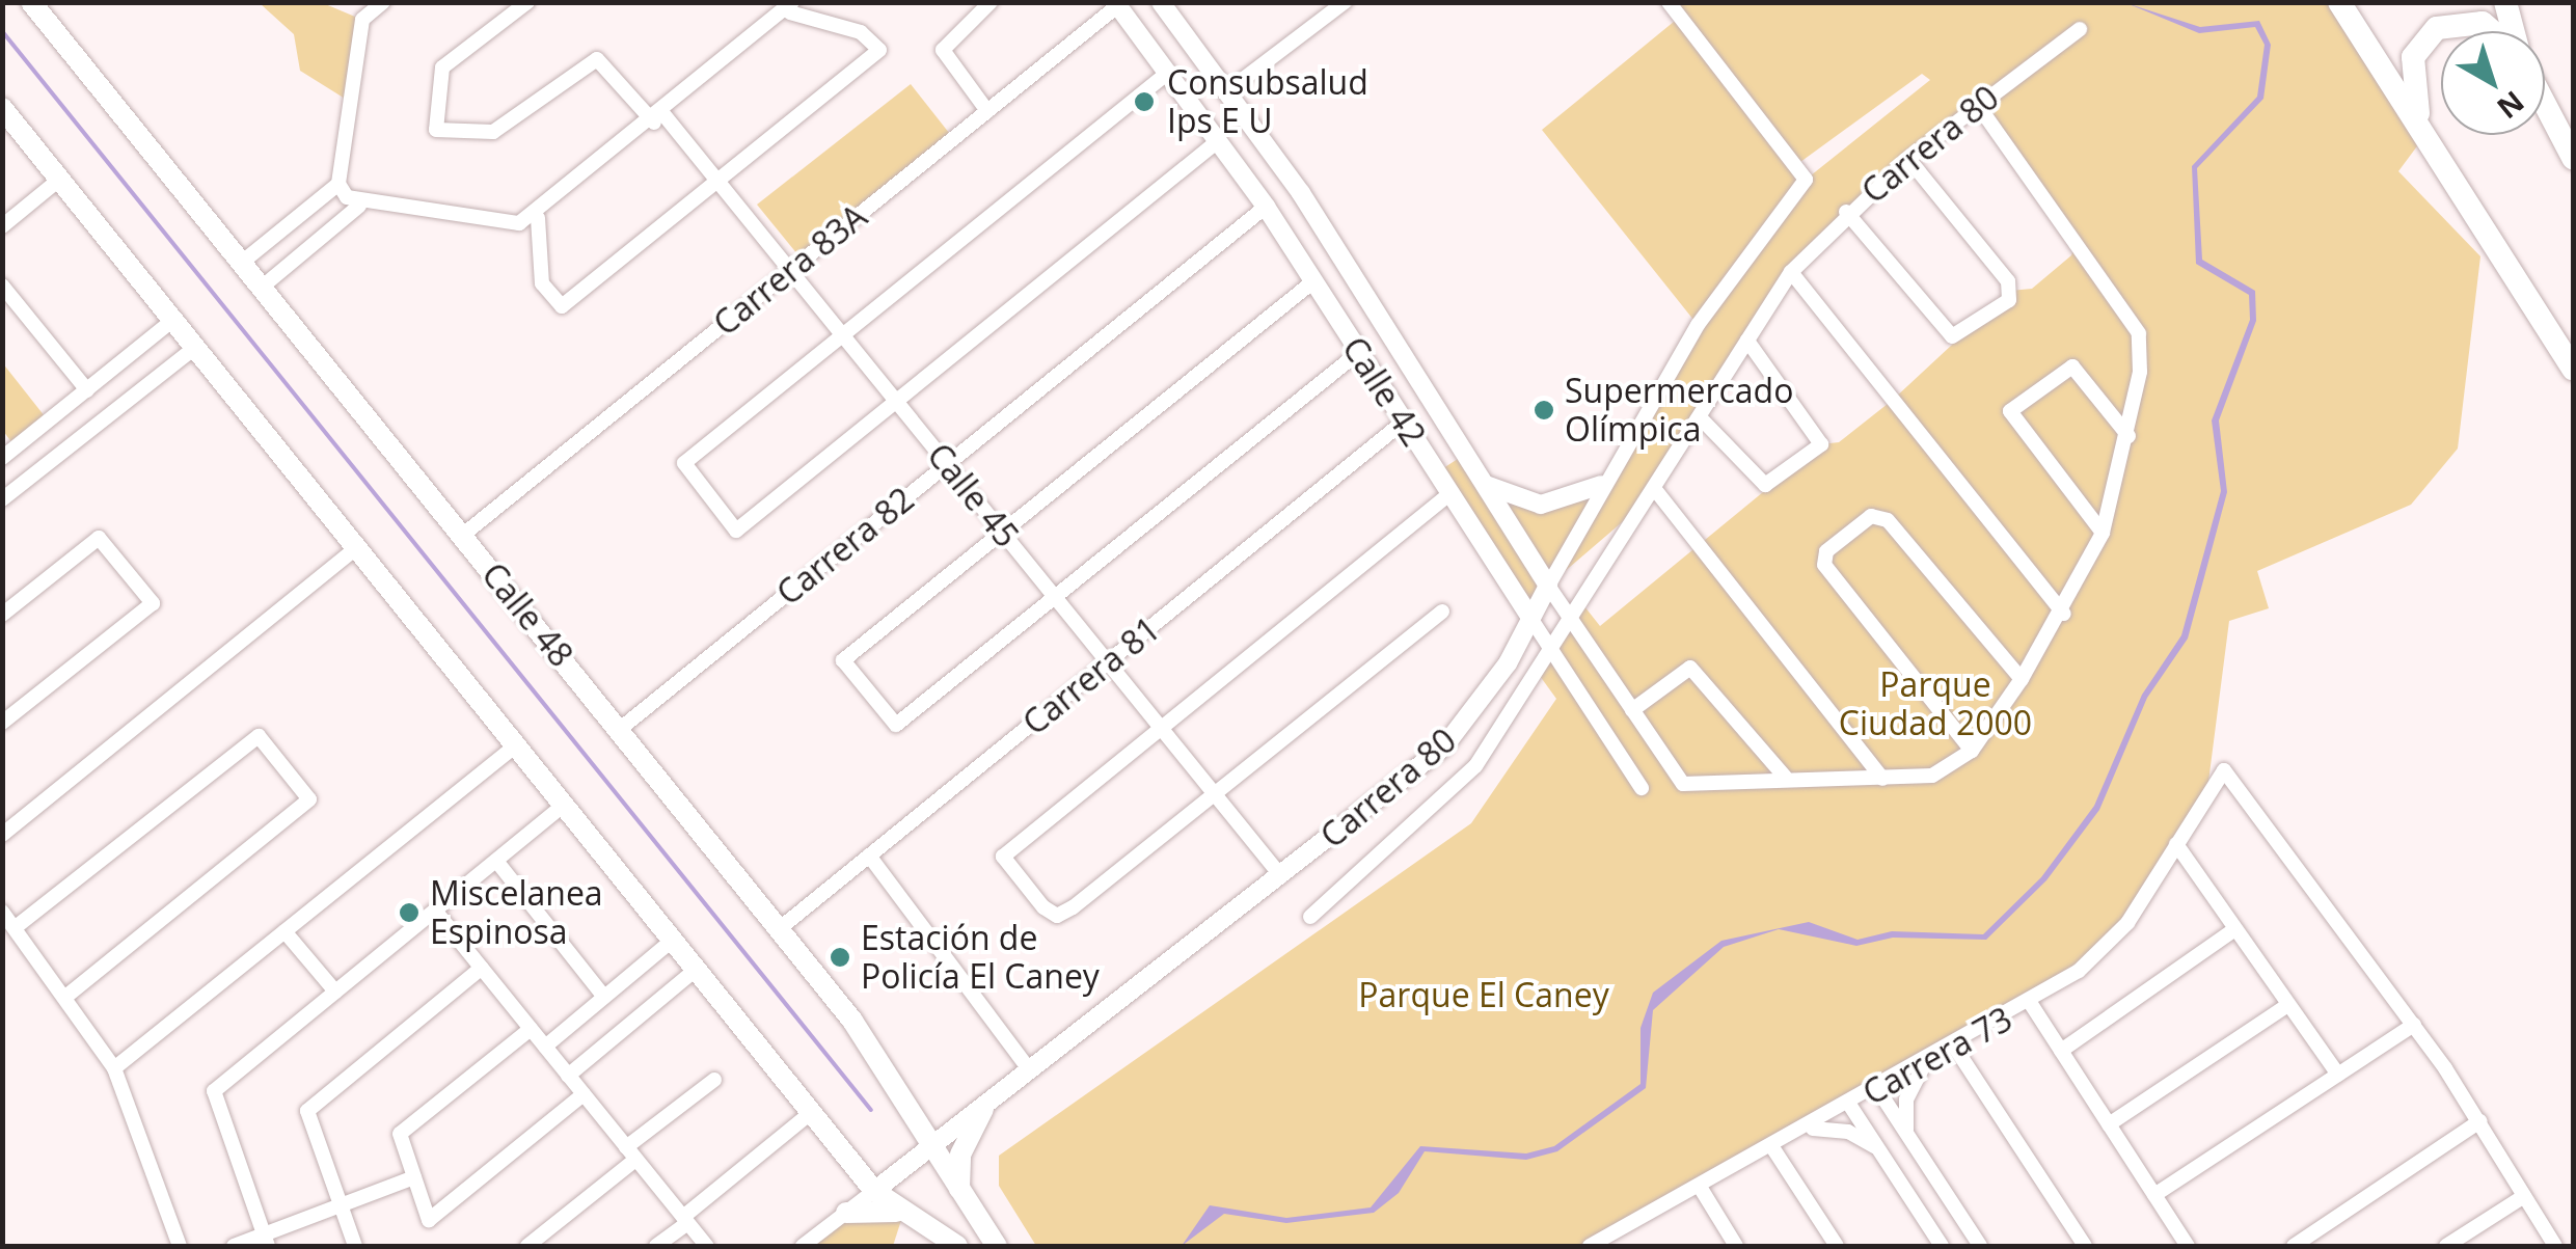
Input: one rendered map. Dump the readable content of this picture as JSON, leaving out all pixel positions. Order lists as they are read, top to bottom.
{
  "streets": {
    "main road": ["Calle 48"],
    "street": [
      "Carrera 80",
      "Carrera 83A",
      "Calle 42",
      "Calle 45",
      "Carrera 82",
      "Carrera 81",
      "Carrera 73"
    ]
  },
  "crossings": [
    ["Carrera 80", "Calle 42"],
    ["Carrera 80", "Calle 45"],
    ["Carrera 80", "Calle 48"],
    ["Carrera 83A", "Calle 42"],
    ["Carrera 83A", "Calle 45"],
    ["Carrera 83A", "Calle 48"],
    ["Calle 42", "Carrera 82"],
    ["Calle 42", "Carrera 81"],
    ["Calle 45", "Carrera 82"],
    ["Calle 45", "Carrera 81"],
    ["Carrera 82", "Calle 48"],
    ["Calle 48", "Carrera 81"]
  ],
  "parks": ["Parque Ciudad 2000", "Parque El Caney"],
  "places": [
    "Consubsalud Ips E U",
    "Supermercado Olímpica",
    "Miscelanea Espinosa",
    "Estación de Policía El Caney"
  ],
  "north": "bottom right"
}
